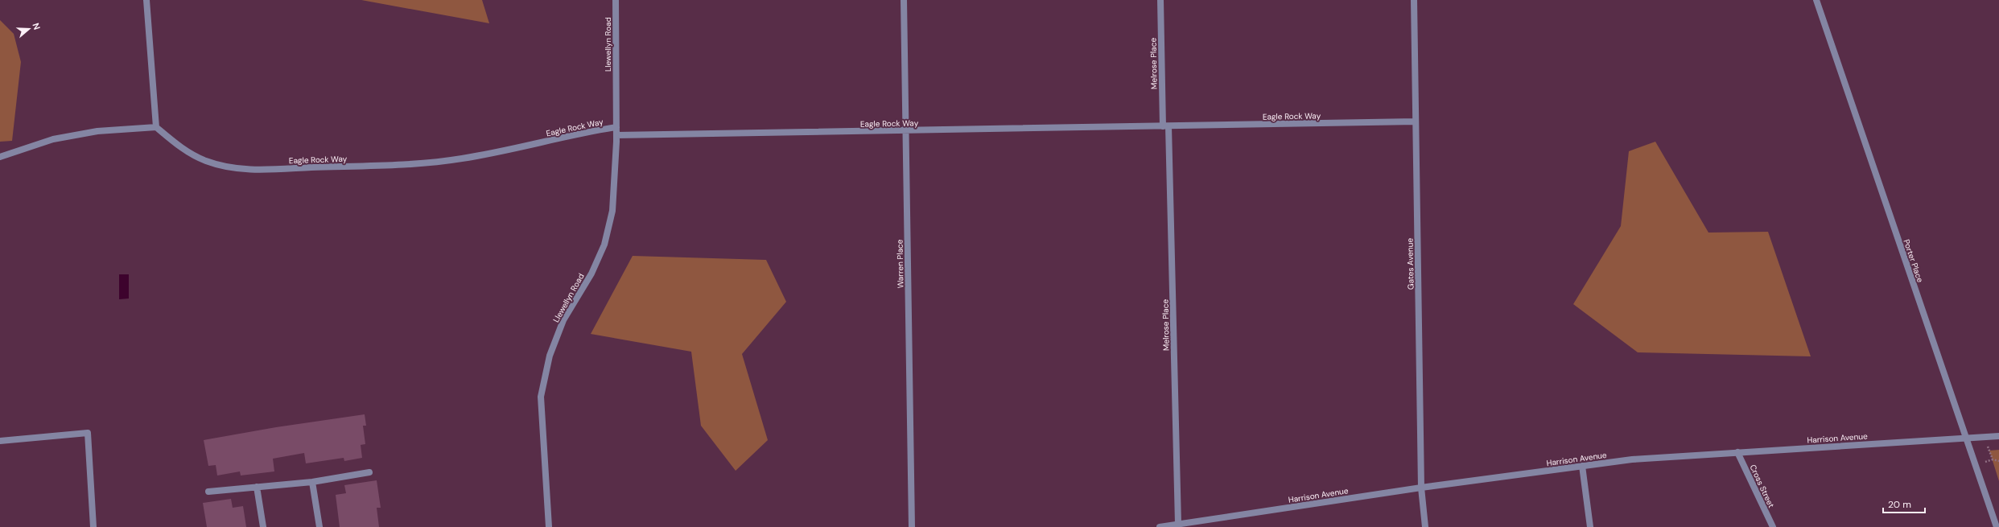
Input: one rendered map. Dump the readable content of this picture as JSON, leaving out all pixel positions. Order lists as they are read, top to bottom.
{
  "streets": {
    "street": [
      "Llewellyn Road",
      "Melrose Place",
      "Eagle Rock Way",
      "Porter Place",
      "Warren Place",
      "Gates Avenue",
      "Harrison Avenue",
      "Cross Street"
    ]
  },
  "crossings": [
    ["Llewellyn Road", "Eagle Rock Way"],
    ["Melrose Place", "Eagle Rock Way"],
    ["Melrose Place", "Harrison Avenue"],
    ["Eagle Rock Way", "Warren Place"],
    ["Eagle Rock Way", "Gates Avenue"],
    ["Porter Place", "Harrison Avenue"],
    ["Gates Avenue", "Harrison Avenue"],
    ["Harrison Avenue", "Cross Street"]
  ],
  "scale_bar": "20 m",
  "north": "right"
}
